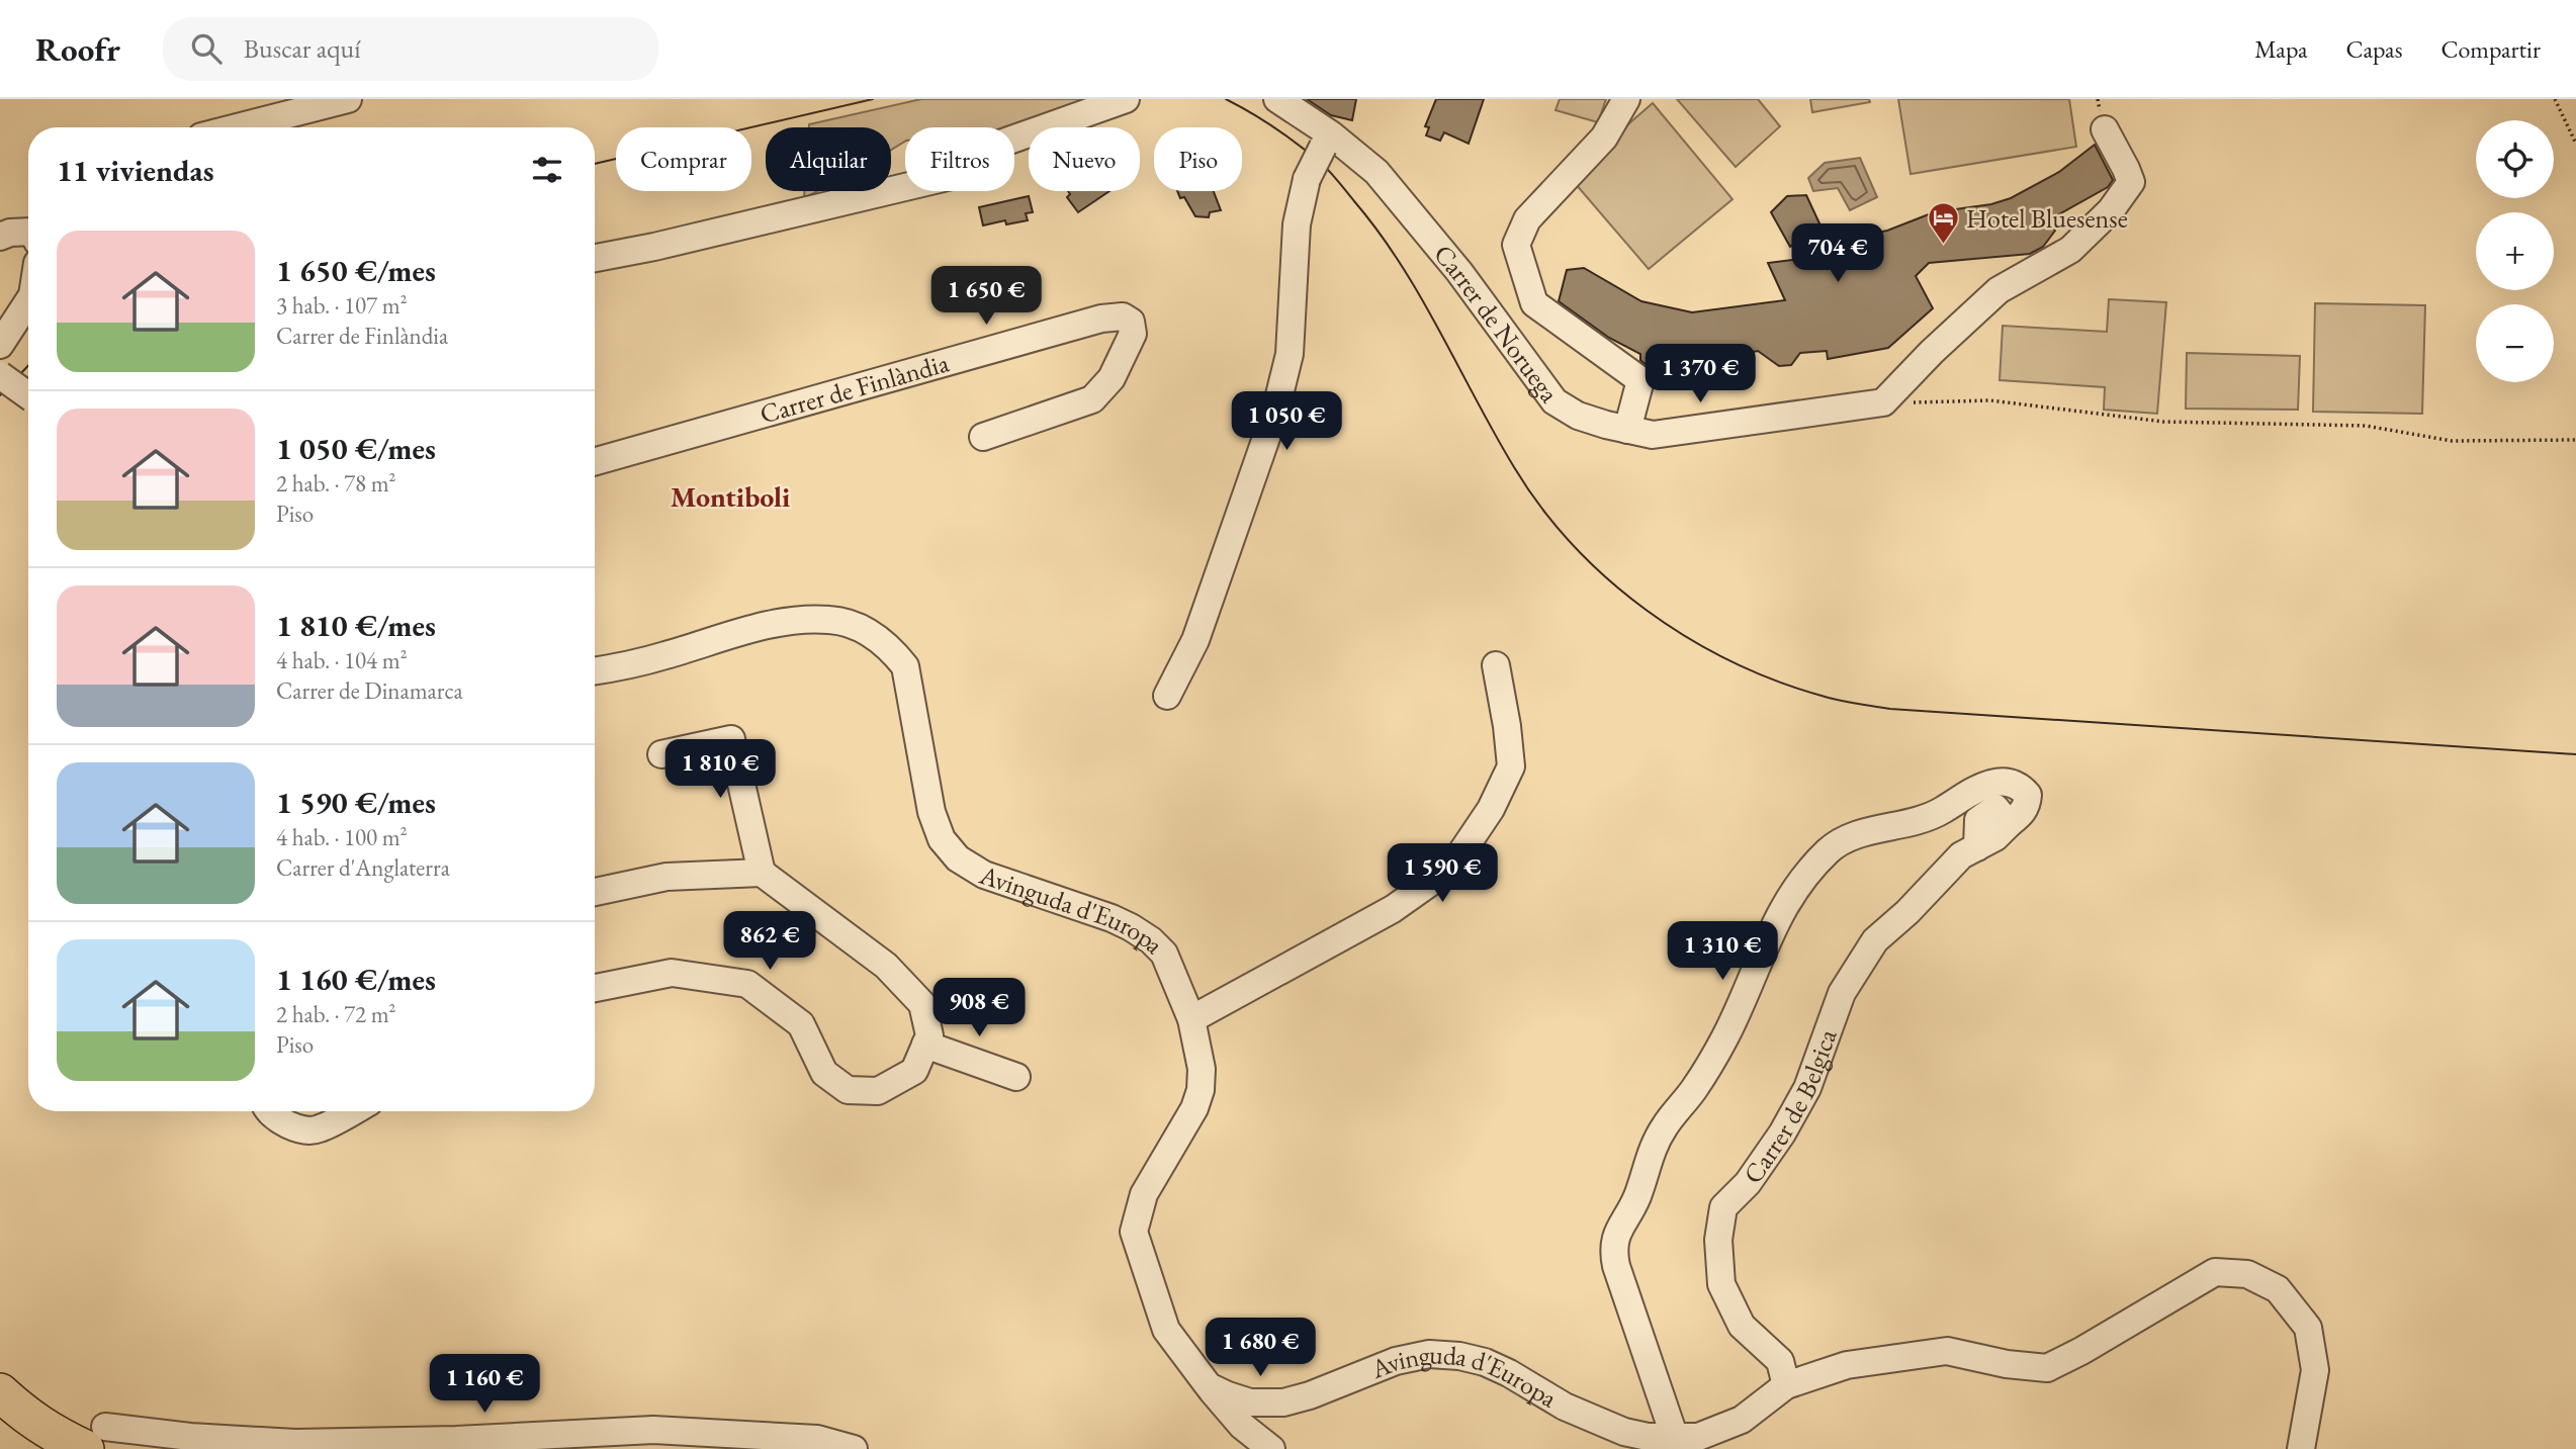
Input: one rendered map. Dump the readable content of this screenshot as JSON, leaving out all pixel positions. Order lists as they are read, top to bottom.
{
  "streets": {
    "street": [
      "Carrer de Noruega",
      "Carrer de Finlàndia",
      "Avinguda d'Europa",
      "Carrer de Belgica"
    ]
  },
  "crossings": [
    ["Avinguda d'Europa", "Carrer de Belgica"]
  ],
  "districts": ["Montiboli"],
  "places": {
    "hotel": ["Hotel Bluesense"]
  },
  "page": {
    "header": "Roofr",
    "search": "Buscar aquí",
    "nav": ["Mapa", "Capas", "Compartir"],
    "map_buttons": ["+", "−"],
    "chip": [
      "Comprar",
      "Alquilar",
      "Filtros",
      "Nuevo",
      "Piso"
    ],
    "heading": "11 viviendas",
    "list": [
      {
        "name": "1 650 €/mes",
        "note": "3 hab. · 107 m² · Carrer de Finlàndia"
      },
      {
        "name": "1 050 €/mes",
        "note": "2 hab. · 78 m² · Piso"
      },
      {
        "name": "1 810 €/mes",
        "note": "4 hab. · 104 m² · Carrer de Dinamarca"
      },
      {
        "name": "1 590 €/mes",
        "note": "4 hab. · 100 m² · Carrer d'Anglaterra"
      },
      {
        "name": "1 160 €/mes",
        "note": "2 hab. · 72 m² · Piso"
      }
    ],
    "price": [
      "704 €",
      "1 650 €",
      "1 370 €",
      "1 050 €",
      "1 810 €",
      "1 590 €",
      "862 €",
      "1 310 €",
      "908 €",
      "1 680 €",
      "1 160 €"
    ]
  }
}
